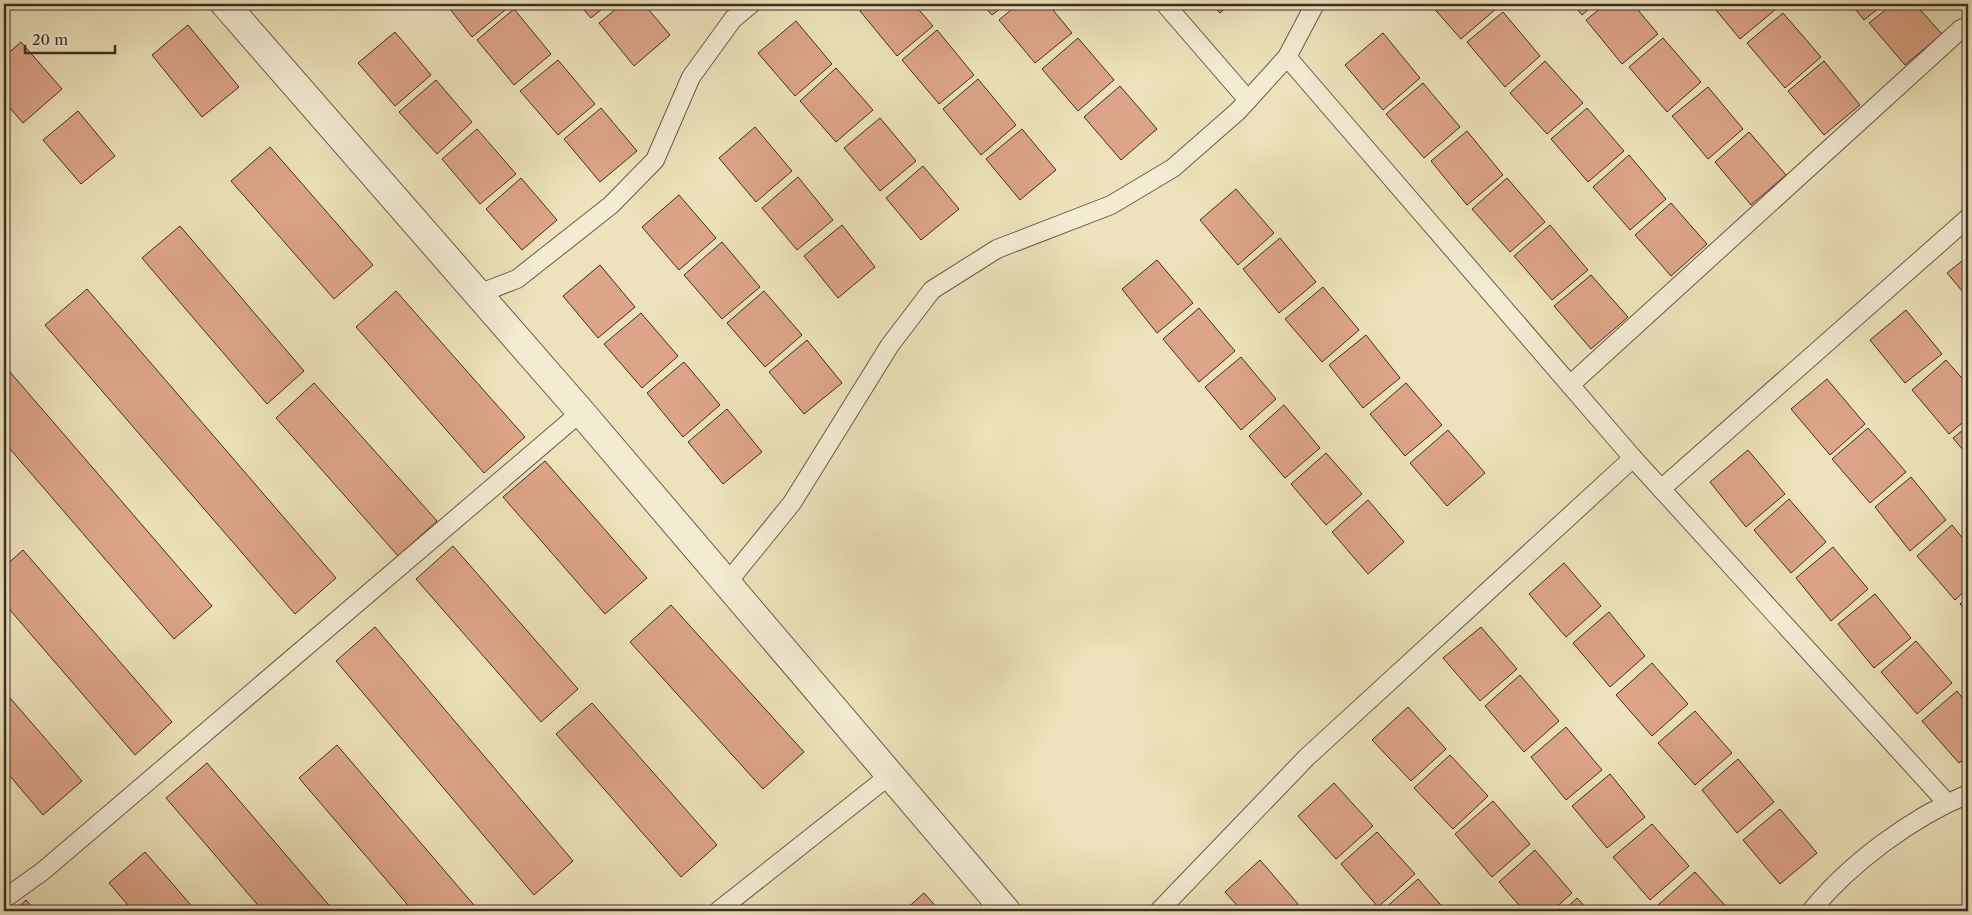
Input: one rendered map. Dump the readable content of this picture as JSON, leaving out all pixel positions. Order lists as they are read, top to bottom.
{
  "scale_bar": "20 m"
}
